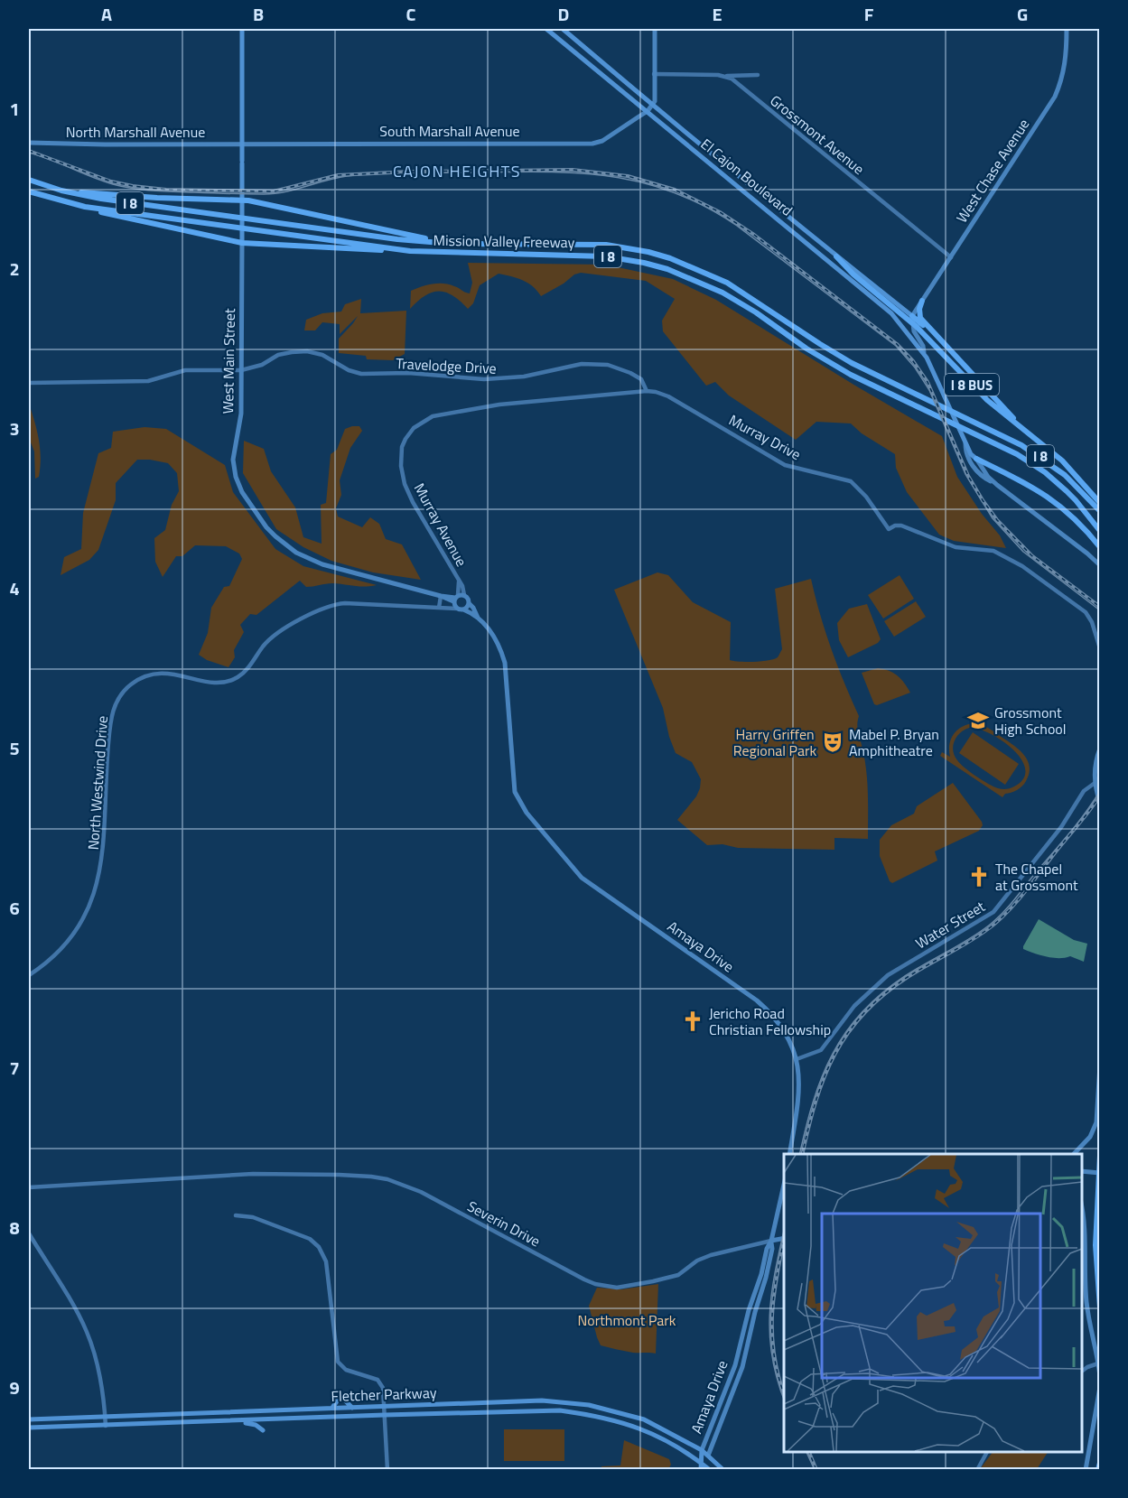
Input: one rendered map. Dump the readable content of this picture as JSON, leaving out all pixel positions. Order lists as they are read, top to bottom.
{
  "streets": {
    "highway": ["I 8", "Mission Valley Freeway", "I 8 BUS"],
    "main road": [
      "South Marshall Avenue",
      "North Marshall Avenue",
      "West Chase Avenue",
      "El Cajon Boulevard",
      "West Main Street",
      "Murray Avenue",
      "Amaya Drive",
      "Severin Drive",
      "Fletcher Parkway"
    ],
    "street": [
      "Grossmont Avenue",
      "Travelodge Drive",
      "Murray Drive",
      "North Westwind Drive",
      "Water Street"
    ]
  },
  "crossings": [
    ["South Marshall Avenue", "North Marshall Avenue"],
    ["South Marshall Avenue", "El Cajon Boulevard"],
    ["South Marshall Avenue", "West Main Street"],
    ["North Marshall Avenue", "West Main Street"],
    ["Grossmont Avenue", "West Chase Avenue"],
    ["West Chase Avenue", "El Cajon Boulevard"],
    ["El Cajon Boulevard", "I 8 BUS"],
    ["West Main Street", "Travelodge Drive"],
    ["West Main Street", "Murray Avenue"],
    ["Travelodge Drive", "Murray Drive"],
    ["Murray Drive", "Murray Avenue"],
    ["Murray Avenue", "Amaya Drive"],
    ["Water Street", "Amaya Drive"],
    ["Amaya Drive", "Severin Drive"],
    ["Amaya Drive", "Fletcher Parkway"]
  ],
  "districts": ["CAJON HEIGHTS"],
  "parks": ["Harry Griffen Regional Park", "Northmont Park"],
  "places": {
    "school or university": ["Grossmont High School"],
    "theatre": ["Mabel P. Bryan Amphitheatre"],
    "church": ["The Chapel at Grossmont", "Jericho Road Christian Fellowship"]
  },
  "grid": {
    "columns": [
      "A",
      "B",
      "C",
      "D",
      "E",
      "F",
      "G"
    ],
    "rows": [
      "1",
      "2",
      "3",
      "4",
      "5",
      "6",
      "7",
      "8",
      "9"
    ]
  }
}
